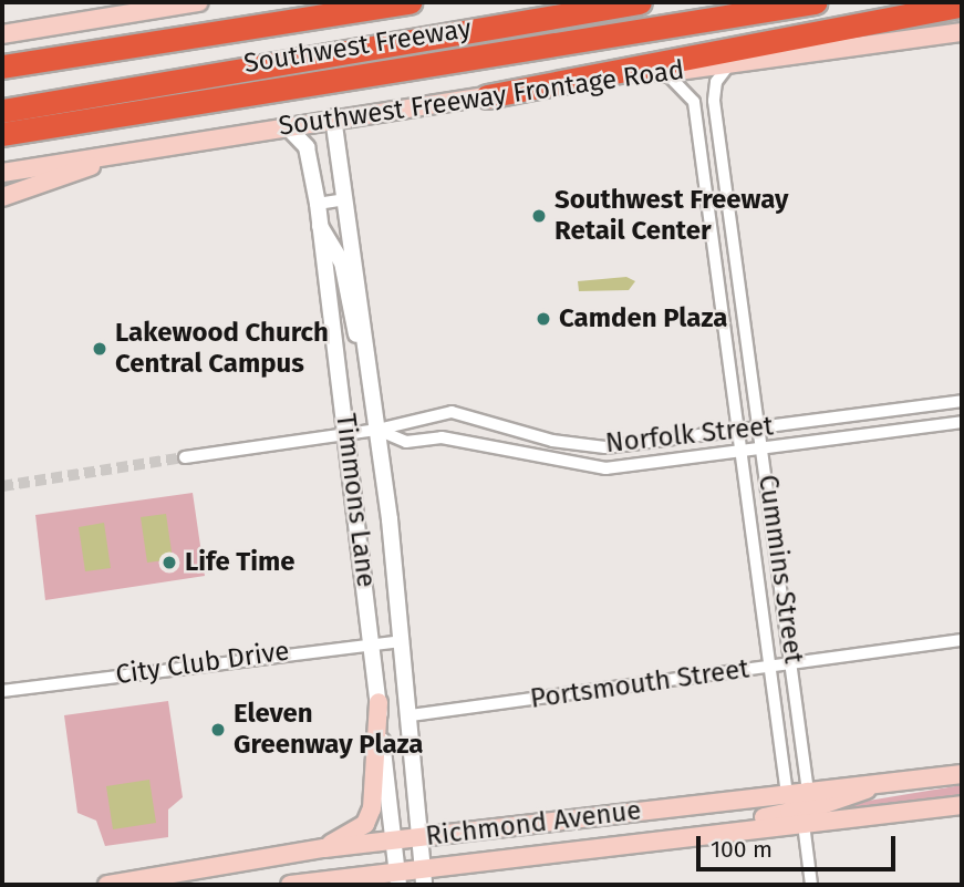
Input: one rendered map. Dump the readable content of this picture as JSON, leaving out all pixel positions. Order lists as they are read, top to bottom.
{
  "streets": {
    "highway": ["Southwest Freeway"],
    "main road": ["Southwest Freeway Frontage Road", "Richmond Avenue"],
    "street": [
      "Norfolk Street",
      "Timmons Lane",
      "Cummins Street",
      "City Club Drive",
      "Portsmouth Street"
    ]
  },
  "crossings": [
    ["Southwest Freeway Frontage Road", "Timmons Lane"],
    ["Southwest Freeway Frontage Road", "Cummins Street"],
    ["Norfolk Street", "Timmons Lane"],
    ["Norfolk Street", "Cummins Street"],
    ["Timmons Lane", "City Club Drive"],
    ["Timmons Lane", "Portsmouth Street"],
    ["Timmons Lane", "Richmond Avenue"],
    ["Cummins Street", "Portsmouth Street"],
    ["Cummins Street", "Richmond Avenue"]
  ],
  "places": [
    "Southwest Freeway Retail Center",
    "Camden Plaza",
    "Lakewood Church Central Campus",
    "Life Time",
    "Eleven Greenway Plaza"
  ],
  "scale_bar": "100 m"
}
